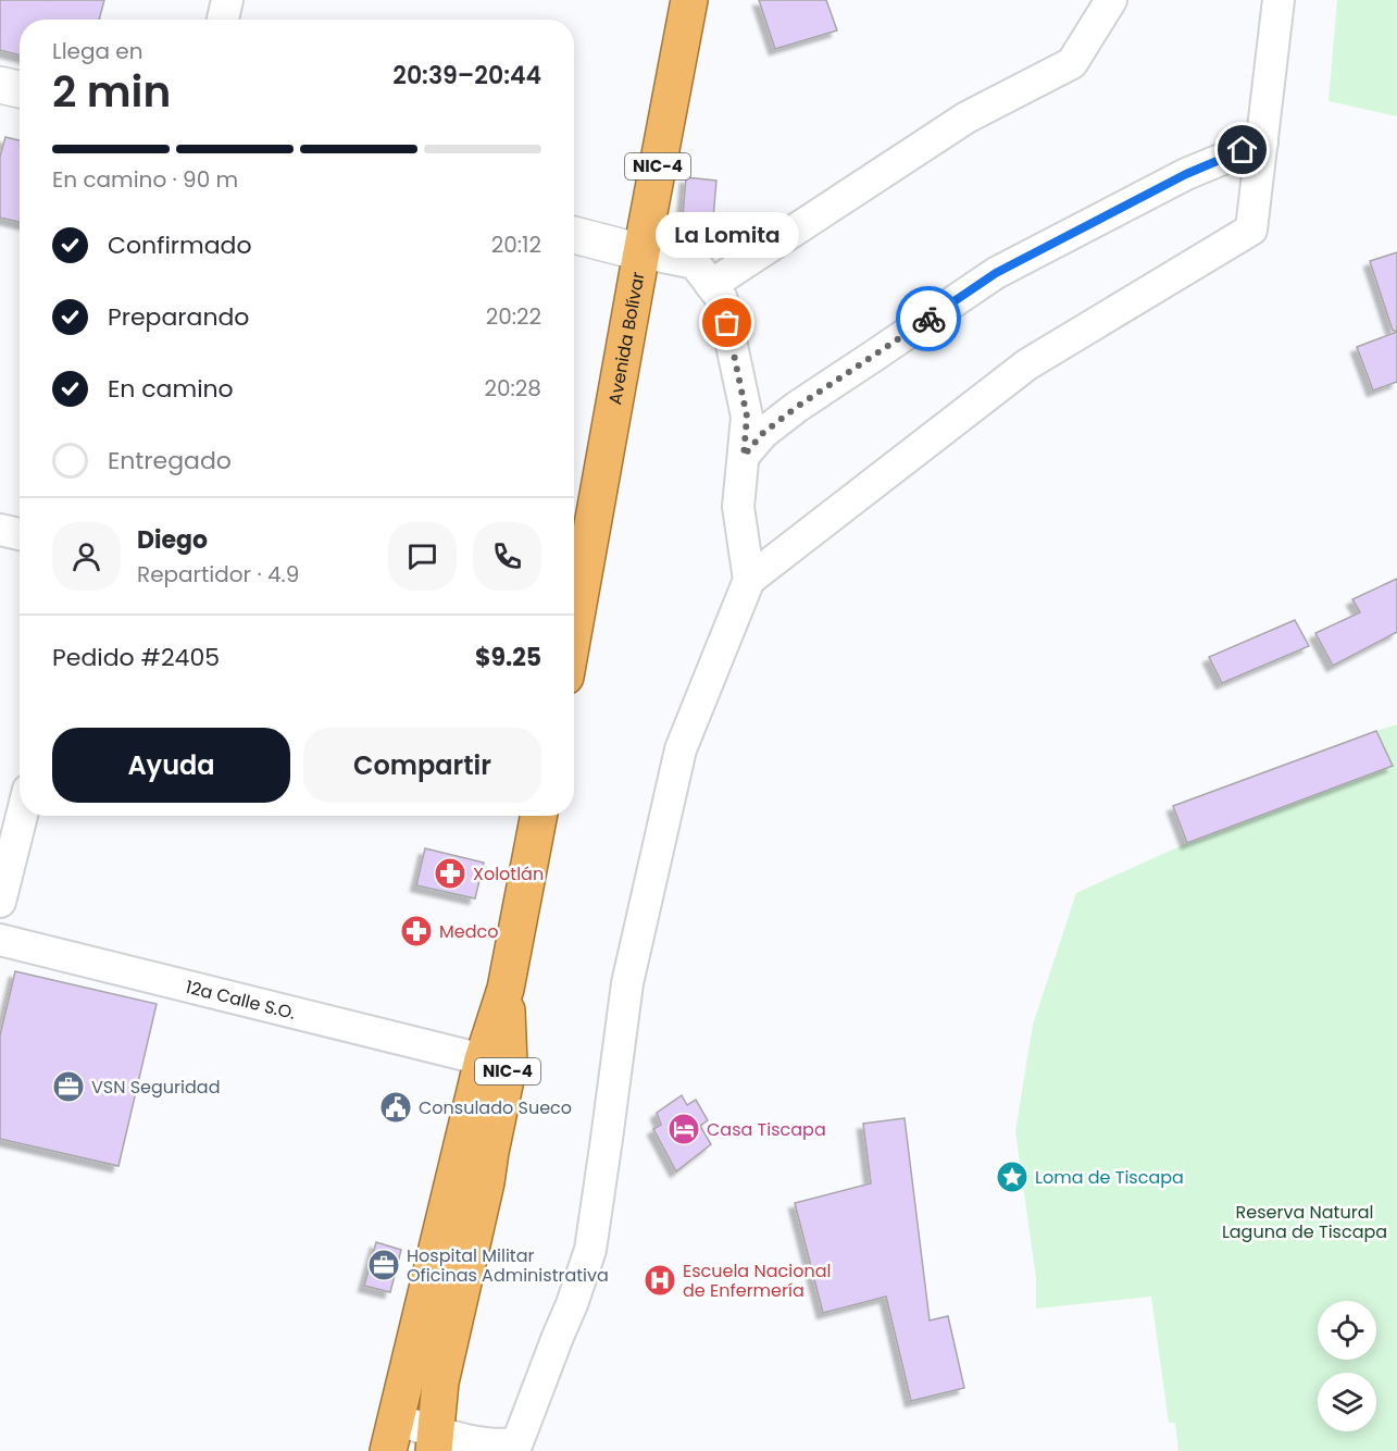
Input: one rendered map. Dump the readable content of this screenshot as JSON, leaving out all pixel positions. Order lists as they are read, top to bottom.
{
  "streets": {
    "highway": ["NIC-4", "Avenida Bolívar"],
    "street": ["12a Calle S.O."]
  },
  "crossings": [
    ["NIC-4", "12a Calle S.O."]
  ],
  "parks": ["Reserva Natural Laguna de Tiscapa"],
  "places": {
    "other": ["La Lomita"],
    "pharmacy": ["Xolotlán", "Medco"],
    "office": ["VSN Seguridad", "Hospital Militar Oficinas Administrativa"],
    "public building": ["Consulado Sueco"],
    "hotel": ["Casa Tiscapa"],
    "place": ["Loma de Tiscapa"],
    "hospital": ["Escuela Nacional de Enfermería"]
  },
  "page": {
    "heading": ["2 min", "Llega en", "20:39–20:44"],
    "panel": [
      "Diego",
      "Repartidor · 4.9",
      "Pedido #2405",
      "$9.25"
    ],
    "bar": "En camino · 90 m",
    "list": [
      ["Confirmado", "20:12"],
      ["Preparando", "20:22"],
      ["En camino", "20:28"],
      "Entregado"
    ],
    "bubble": "La Lomita",
    "buttons": ["Ayuda", "Compartir"]
  }
}
